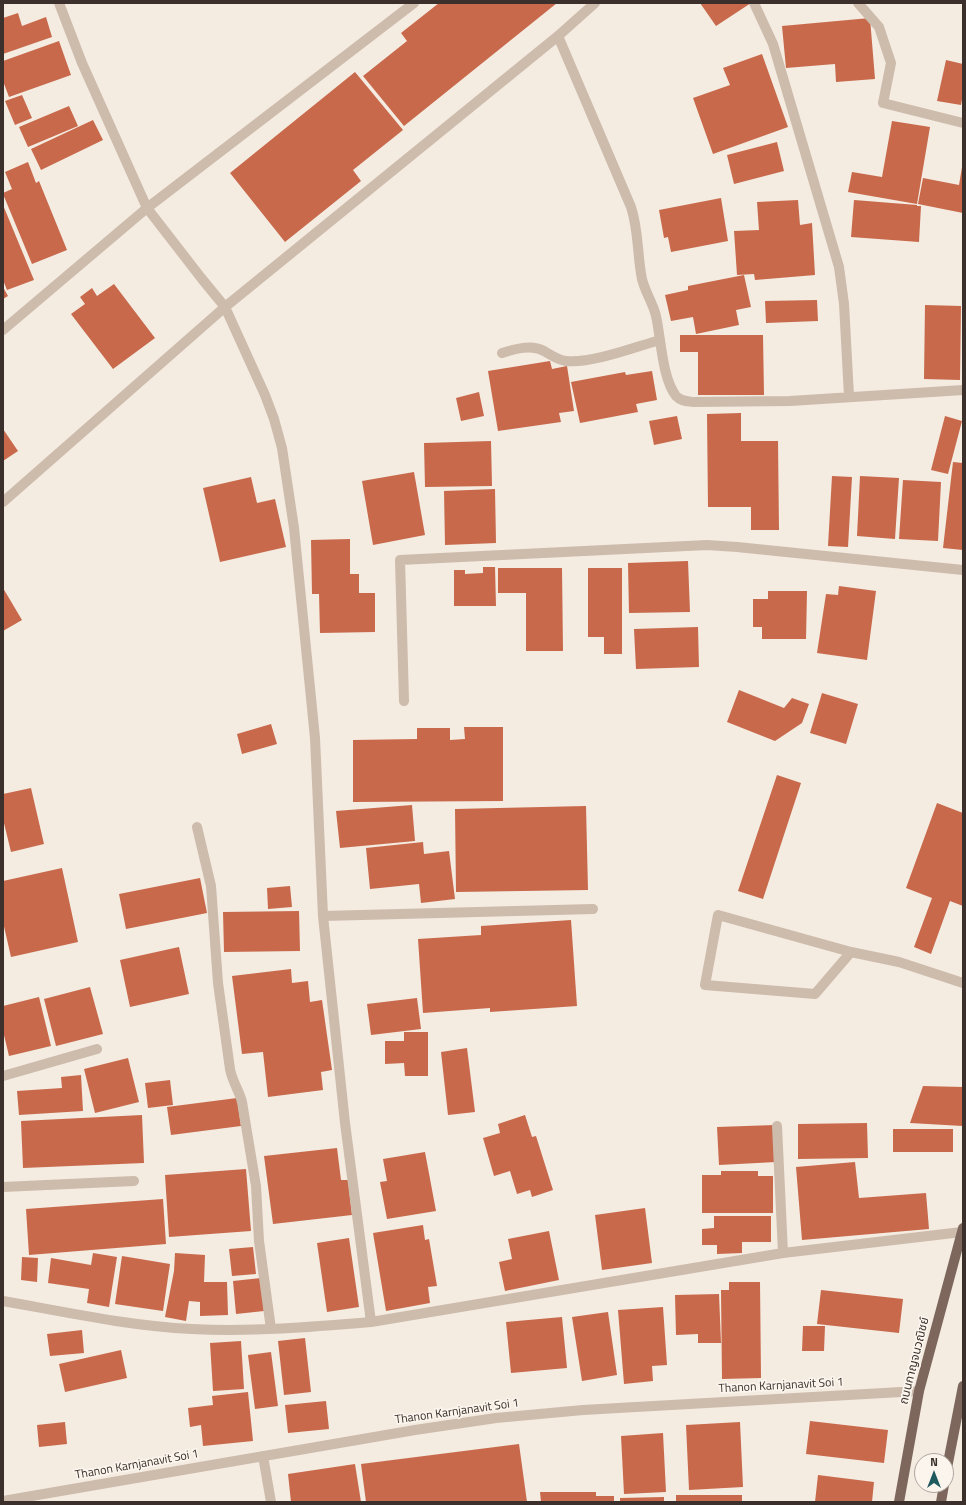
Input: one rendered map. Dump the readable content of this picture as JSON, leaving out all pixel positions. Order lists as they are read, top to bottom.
{
  "streets": {
    "main road": ["ถนนกาญจนวณิชย์"],
    "street": ["Thanon Karnjanavit Soi 1"]
  },
  "crossings": [
    ["ถนนกาญจนวณิชย์", "Thanon Karnjanavit Soi 1"]
  ],
  "north": "top"
}
